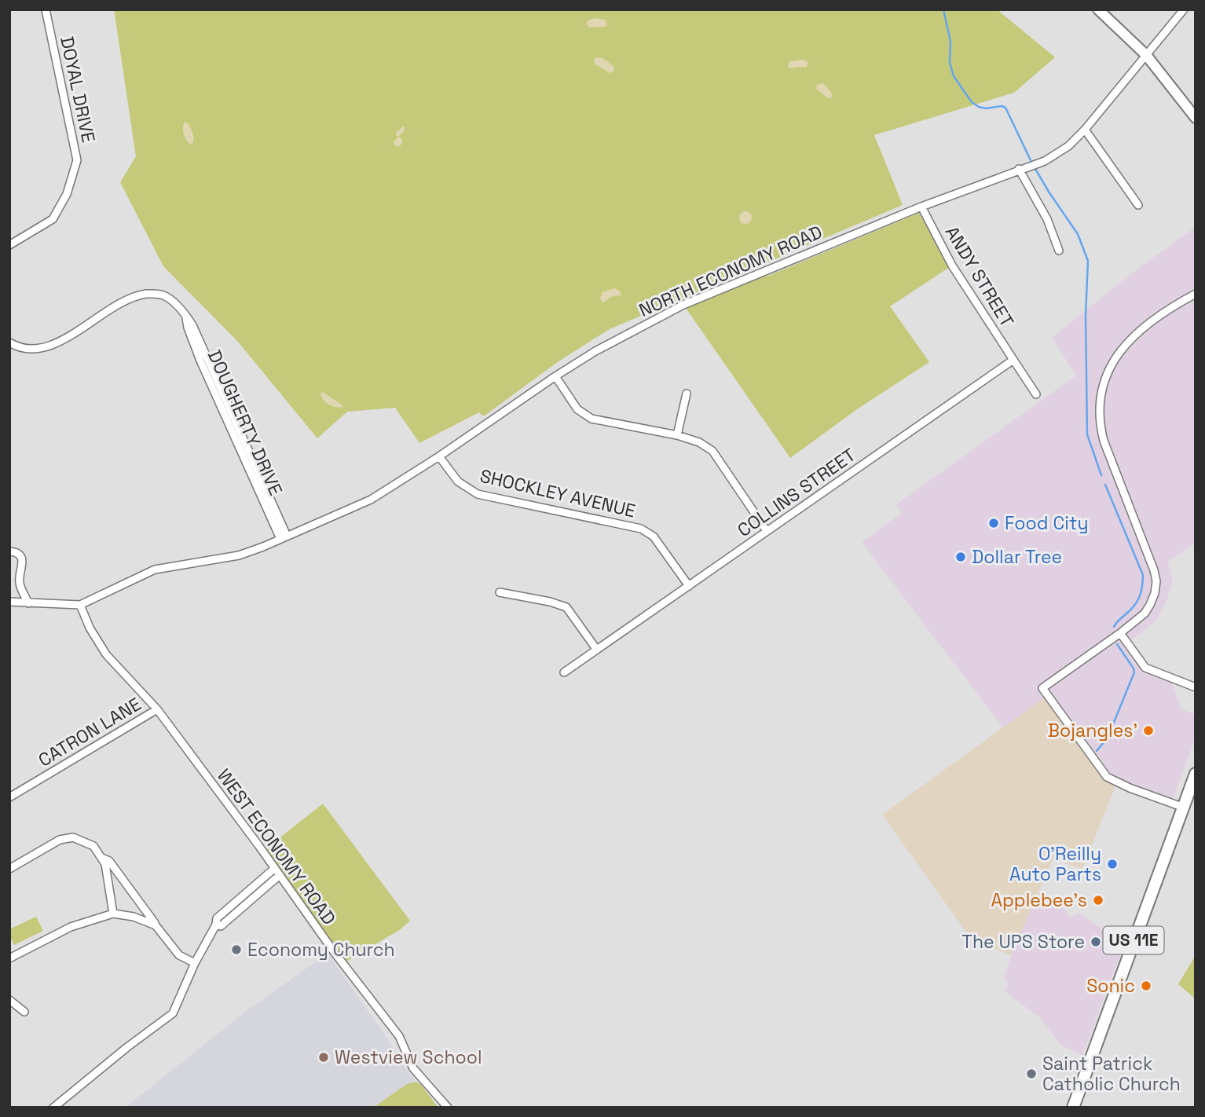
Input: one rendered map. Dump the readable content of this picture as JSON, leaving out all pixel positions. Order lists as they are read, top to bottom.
{
  "streets": {
    "main road": ["US 11E"],
    "street": [
      "DOYAL DRIVE",
      "NORTH ECONOMY ROAD",
      "ANDY STREET",
      "DOUGHERTY DRIVE",
      "COLLINS STREET",
      "SHOCKLEY AVENUE",
      "CATRON LANE",
      "WEST ECONOMY ROAD"
    ]
  },
  "crossings": [
    ["NORTH ECONOMY ROAD", "ANDY STREET"],
    ["NORTH ECONOMY ROAD", "DOUGHERTY DRIVE"],
    ["NORTH ECONOMY ROAD", "SHOCKLEY AVENUE"],
    ["NORTH ECONOMY ROAD", "WEST ECONOMY ROAD"],
    ["ANDY STREET", "COLLINS STREET"],
    ["COLLINS STREET", "SHOCKLEY AVENUE"],
    ["CATRON LANE", "WEST ECONOMY ROAD"]
  ],
  "places": [
    "Food City",
    "Dollar Tree",
    "Bojangles'",
    "O'Reilly Auto Parts",
    "Applebee's",
    "The UPS Store",
    "Economy Church",
    "Sonic",
    "Westview School",
    "Saint Patrick Catholic Church"
  ]
}
